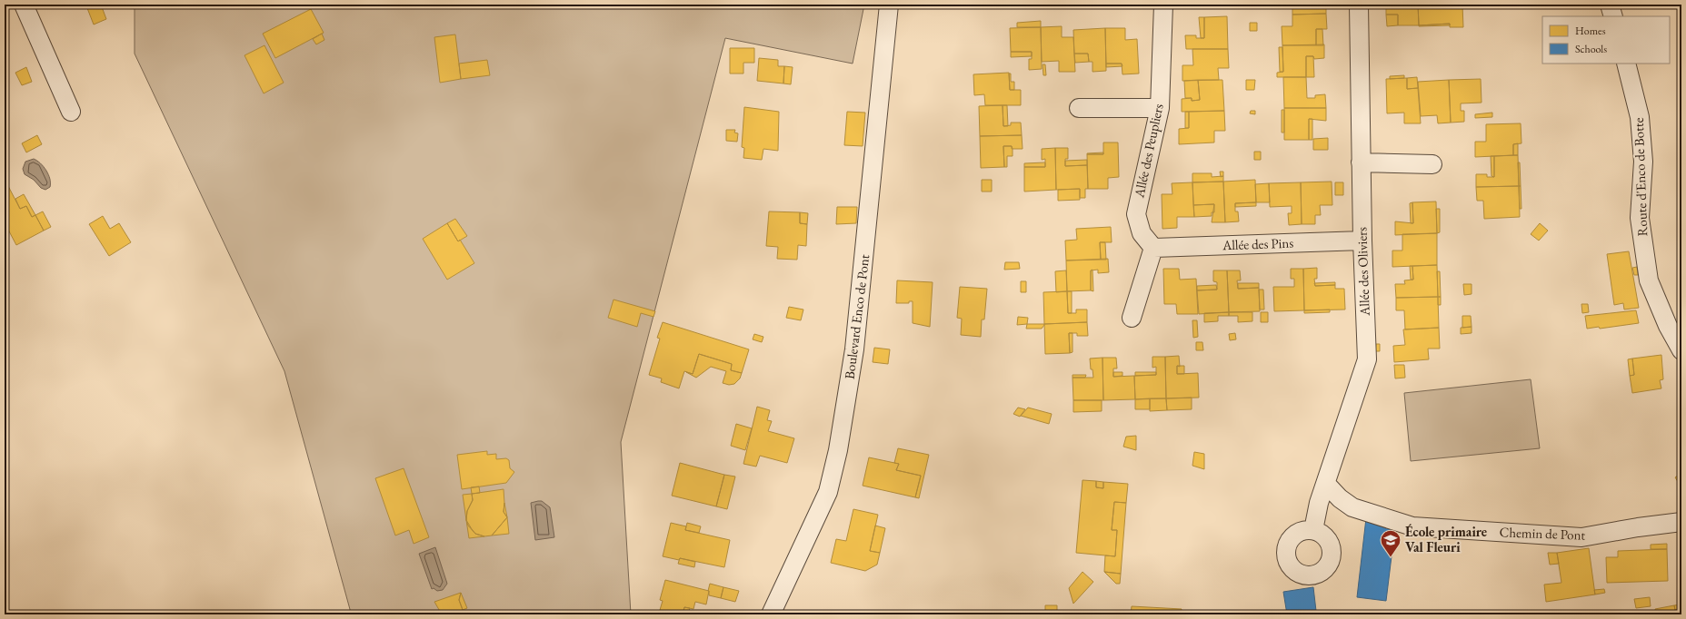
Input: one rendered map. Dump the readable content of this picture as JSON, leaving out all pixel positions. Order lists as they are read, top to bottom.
{
  "streets": {
    "street": [
      "Allée des Peupliers",
      "Route d'Enco de Botte",
      "Allée des Pins",
      "Allée des Oliviers",
      "Boulevard Enco de Pont",
      "Chemin de Pont"
    ]
  },
  "crossings": [
    ["Allée des Peupliers", "Allée des Pins"],
    ["Allée des Pins", "Allée des Oliviers"],
    ["Allée des Oliviers", "Chemin de Pont"]
  ],
  "places": {
    "school or university": ["École primaire Val Fleuri"]
  },
  "legend": ["Homes", "Schools"]
}
